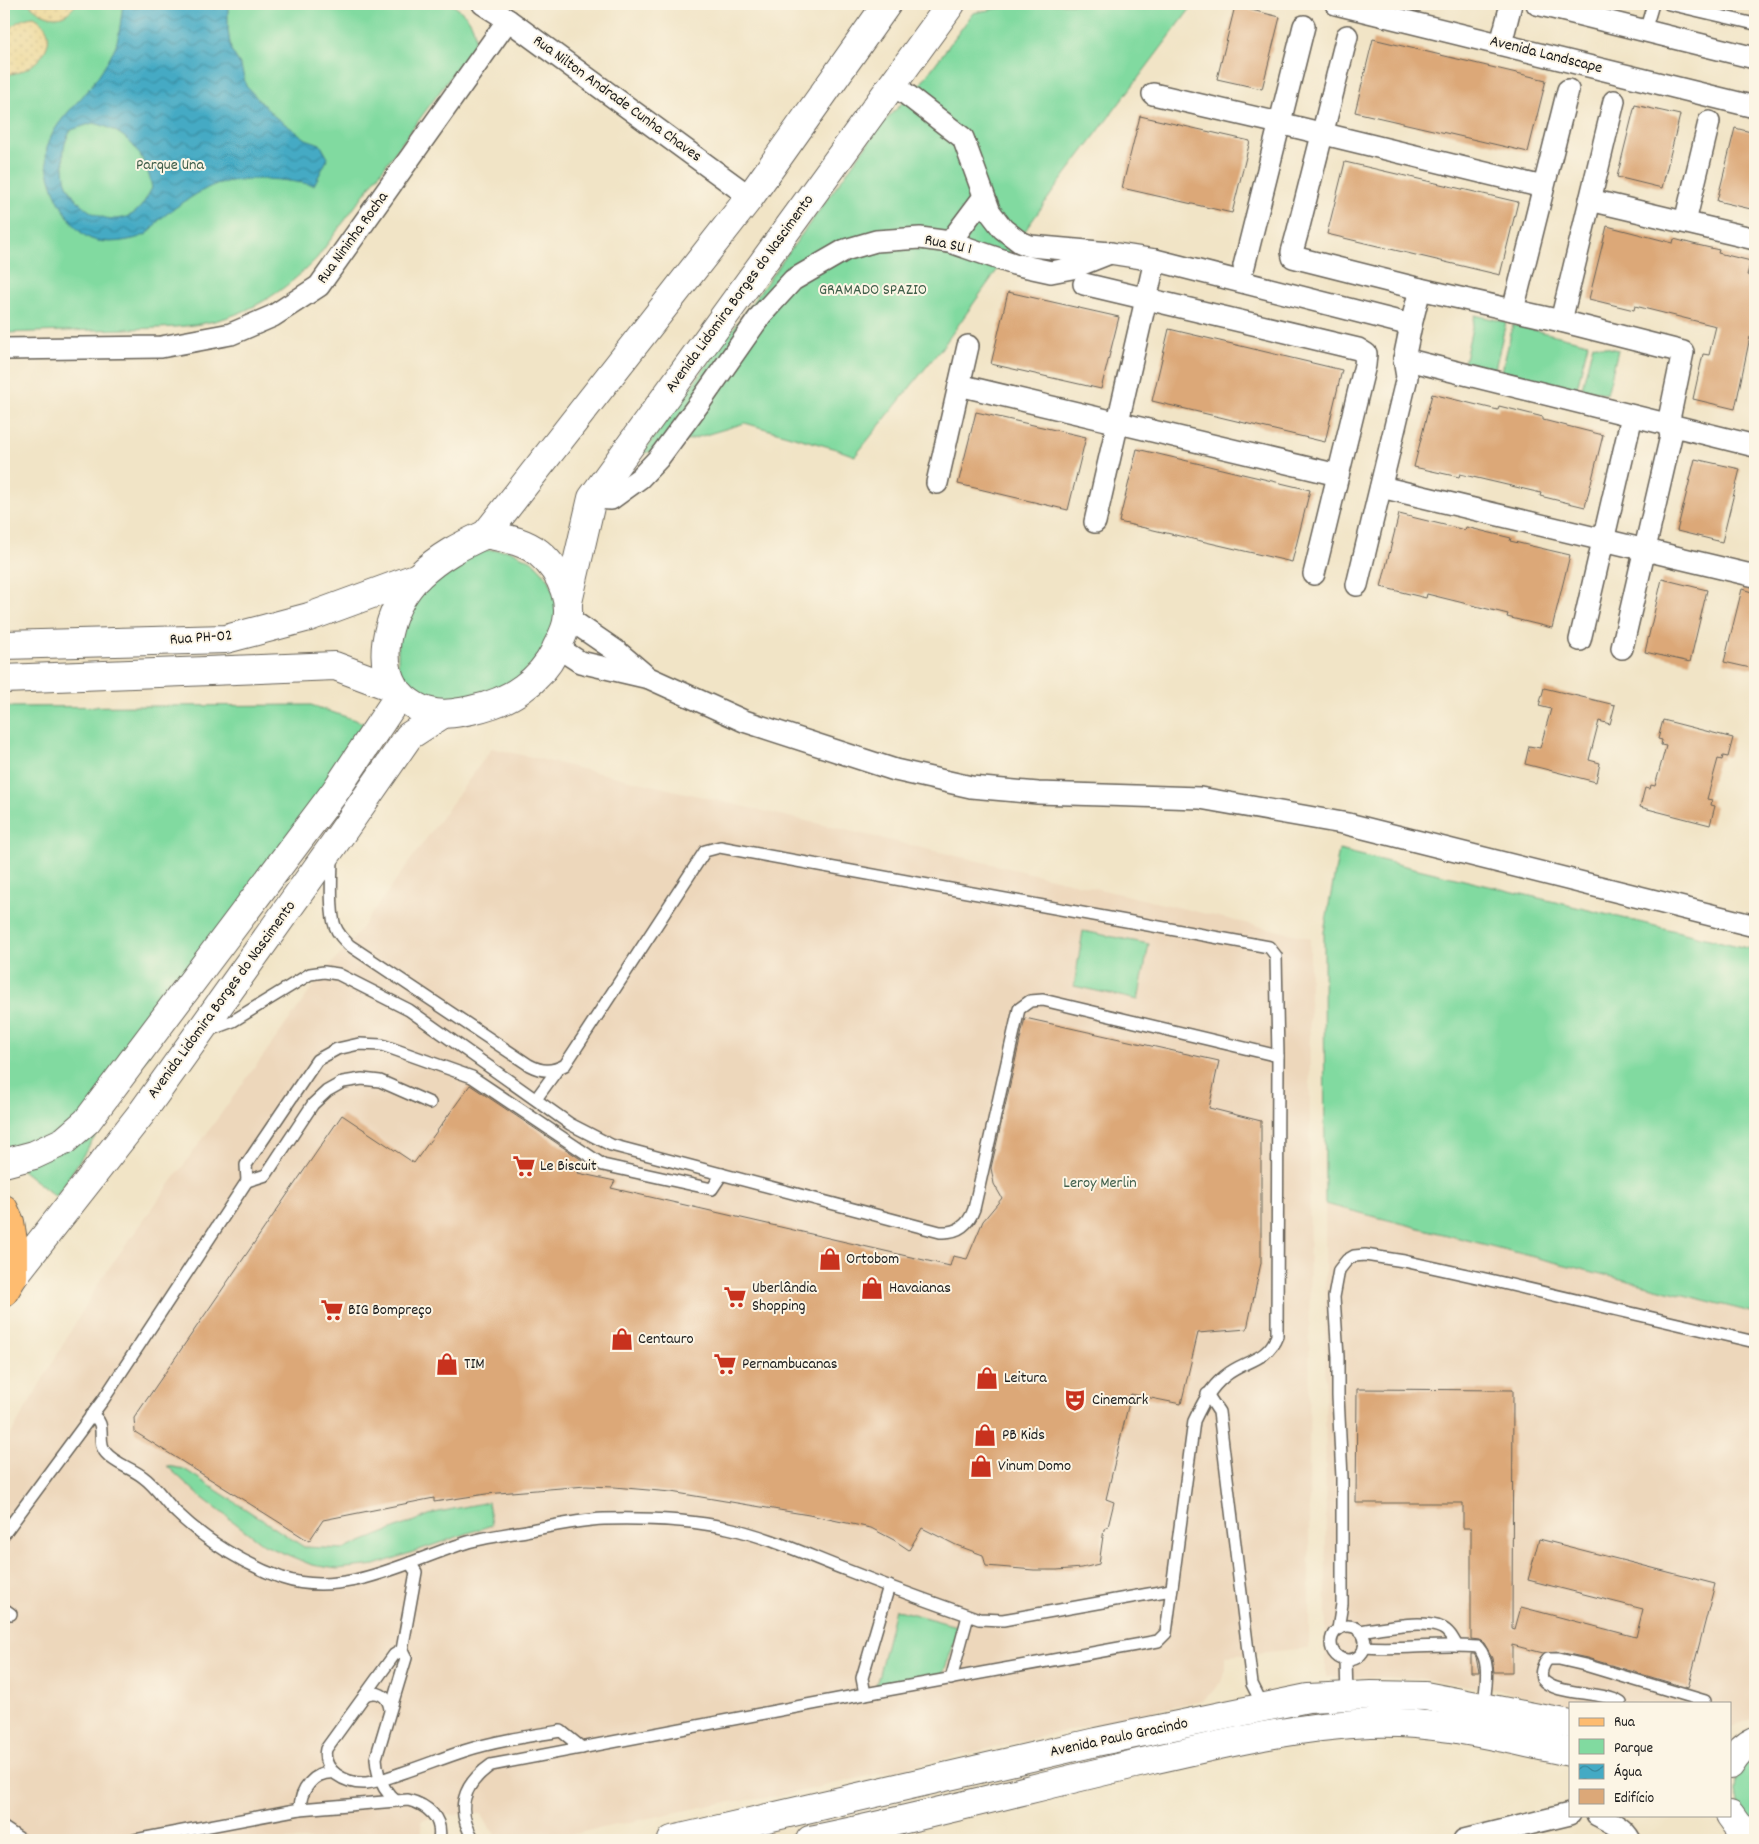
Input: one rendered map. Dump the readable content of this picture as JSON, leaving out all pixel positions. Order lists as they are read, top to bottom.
{
  "streets": {
    "street": [
      "Avenida Landscape",
      "Rua Nilton Andrade Cunha Chaves",
      "Rua Nininha Rocha",
      "Rua SU 1",
      "Avenida Lidomira Borges do Nascimento",
      "Rua PH-02",
      "Avenida Paulo Gracindo"
    ]
  },
  "crossings": [
    ["Rua Nilton Andrade Cunha Chaves", "Rua Nininha Rocha"],
    ["Rua SU 1", "Avenida Lidomira Borges do Nascimento"],
    ["Avenida Lidomira Borges do Nascimento", "Rua PH-02"]
  ],
  "parks": ["Parque Una", "GRAMADO SPAZIO", "Leroy Merlin"],
  "places": {
    "supermarket": [
      "Le Biscuit",
      "Uberlândia Shopping",
      "BIG Bompreço",
      "Pernambucanas"
    ],
    "shop": [
      "Ortobom",
      "Havaianas",
      "Centauro",
      "TIM",
      "Leitura",
      "PB Kids",
      "Vinum Domo"
    ],
    "theatre": ["Cinemark"]
  },
  "legend": [
    "Rua",
    "Parque",
    "Água",
    "Edifício"
  ]
}
